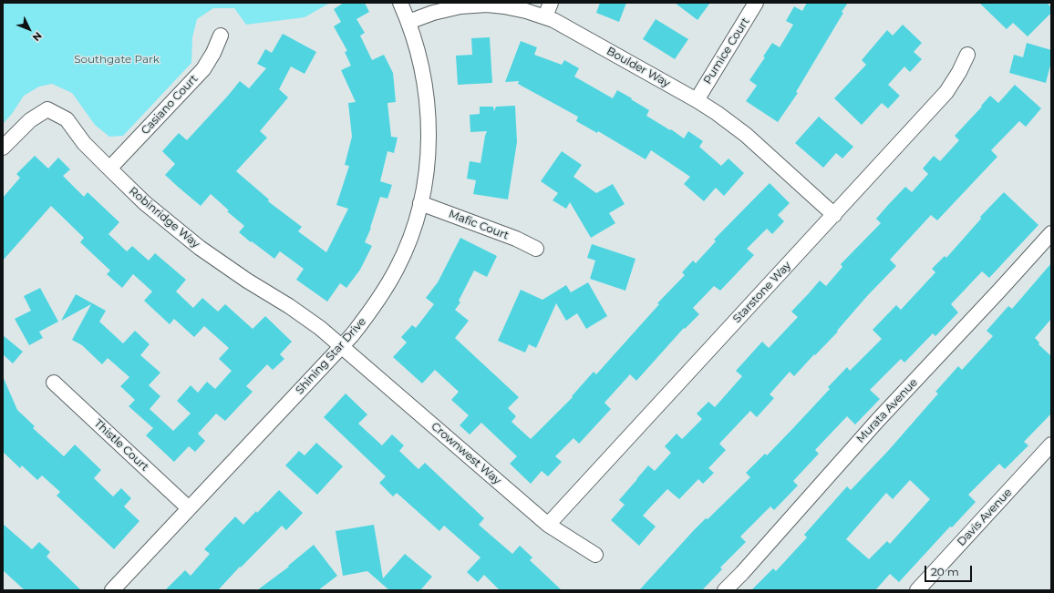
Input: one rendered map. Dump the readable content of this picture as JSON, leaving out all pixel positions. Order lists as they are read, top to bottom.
{
  "streets": {
    "street": [
      "Pumice Court",
      "Boulder Way",
      "Casiano Court",
      "Robinridge Way",
      "Mafic Court",
      "Starstone Way",
      "Shining Star Drive",
      "Murata Avenue",
      "Thistle Court",
      "Crownwest Way",
      "Davis Avenue"
    ]
  },
  "crossings": [
    ["Pumice Court", "Boulder Way"],
    ["Boulder Way", "Starstone Way"],
    ["Boulder Way", "Shining Star Drive"],
    ["Casiano Court", "Robinridge Way"],
    ["Robinridge Way", "Shining Star Drive"],
    ["Robinridge Way", "Crownwest Way"],
    ["Mafic Court", "Shining Star Drive"],
    ["Starstone Way", "Crownwest Way"],
    ["Shining Star Drive", "Thistle Court"],
    ["Shining Star Drive", "Crownwest Way"]
  ],
  "parks": ["Southgate Park"],
  "scale_bar": "20 m",
  "north": "bottom right"
}
